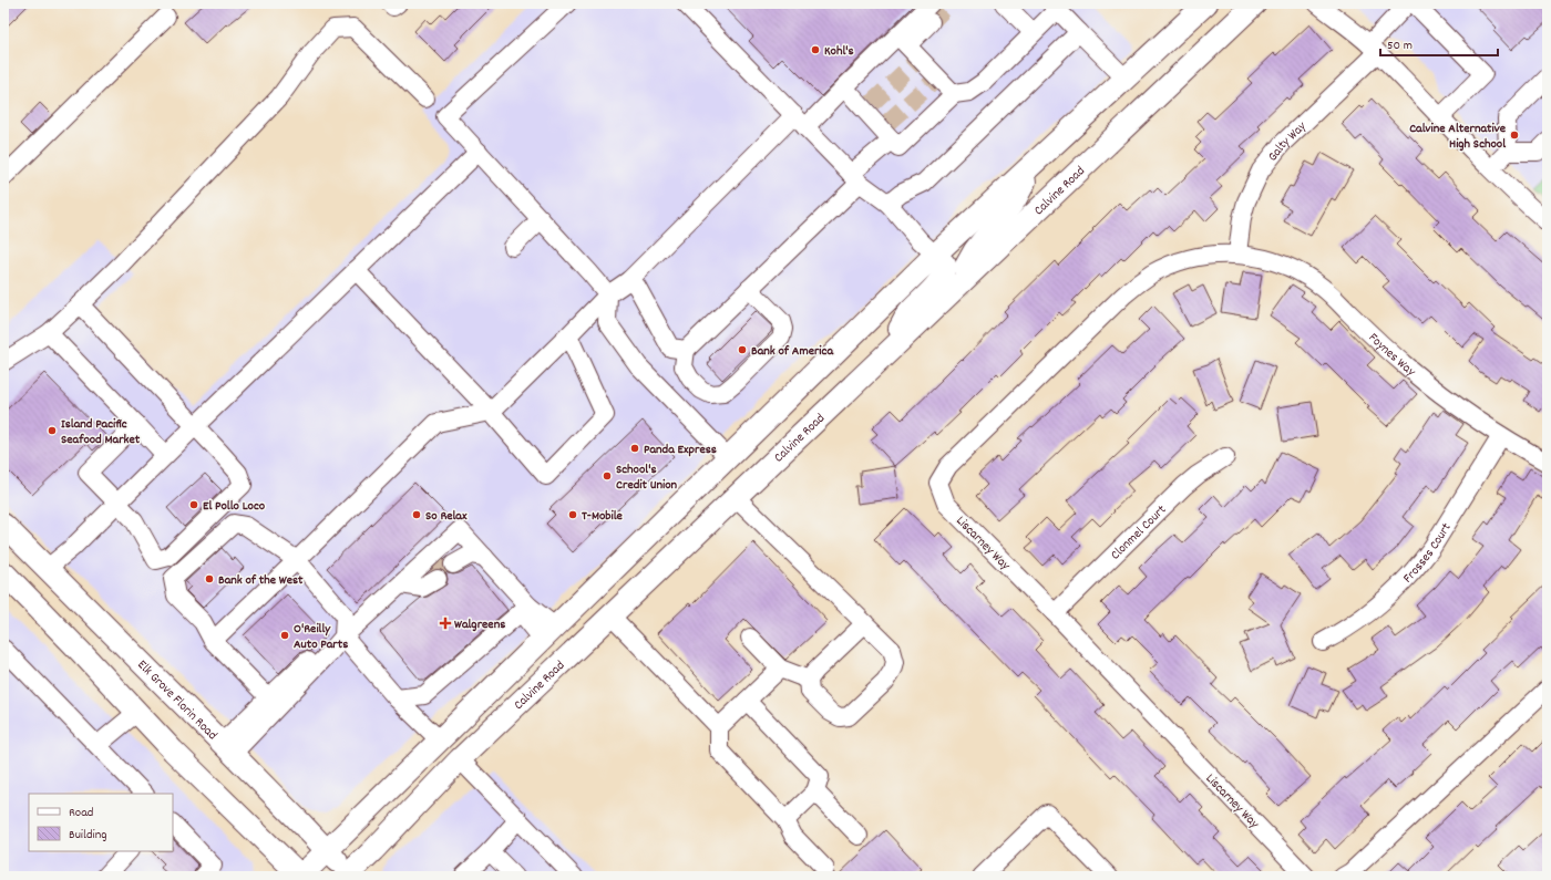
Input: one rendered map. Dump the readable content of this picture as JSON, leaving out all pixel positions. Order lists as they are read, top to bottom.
{
  "streets": {
    "main road": ["Calvine Road", "Elk Grove Florin Road"],
    "street": [
      "Galty Way",
      "Foynes Way",
      "Clonmel Court",
      "Liscarney Way",
      "Frosses Court"
    ]
  },
  "crossings": [
    ["Galty Way", "Foynes Way"],
    ["Galty Way", "Liscarney Way"],
    ["Calvine Road", "Elk Grove Florin Road"],
    ["Foynes Way", "Liscarney Way"],
    ["Foynes Way", "Frosses Court"],
    ["Clonmel Court", "Liscarney Way"]
  ],
  "places": {
    "other": [
      "Kohl's",
      "Calvine Alternative High School",
      "Bank of America",
      "Island Pacific Seafood Market",
      "Panda Express",
      "School's Credit Union",
      "El Pollo Loco",
      "So Relax",
      "T-Mobile",
      "Bank of the West",
      "O'Reilly Auto Parts"
    ],
    "health": ["Walgreens"]
  },
  "legend": ["Road", "Building"],
  "scale_bar": "50 m"
}
